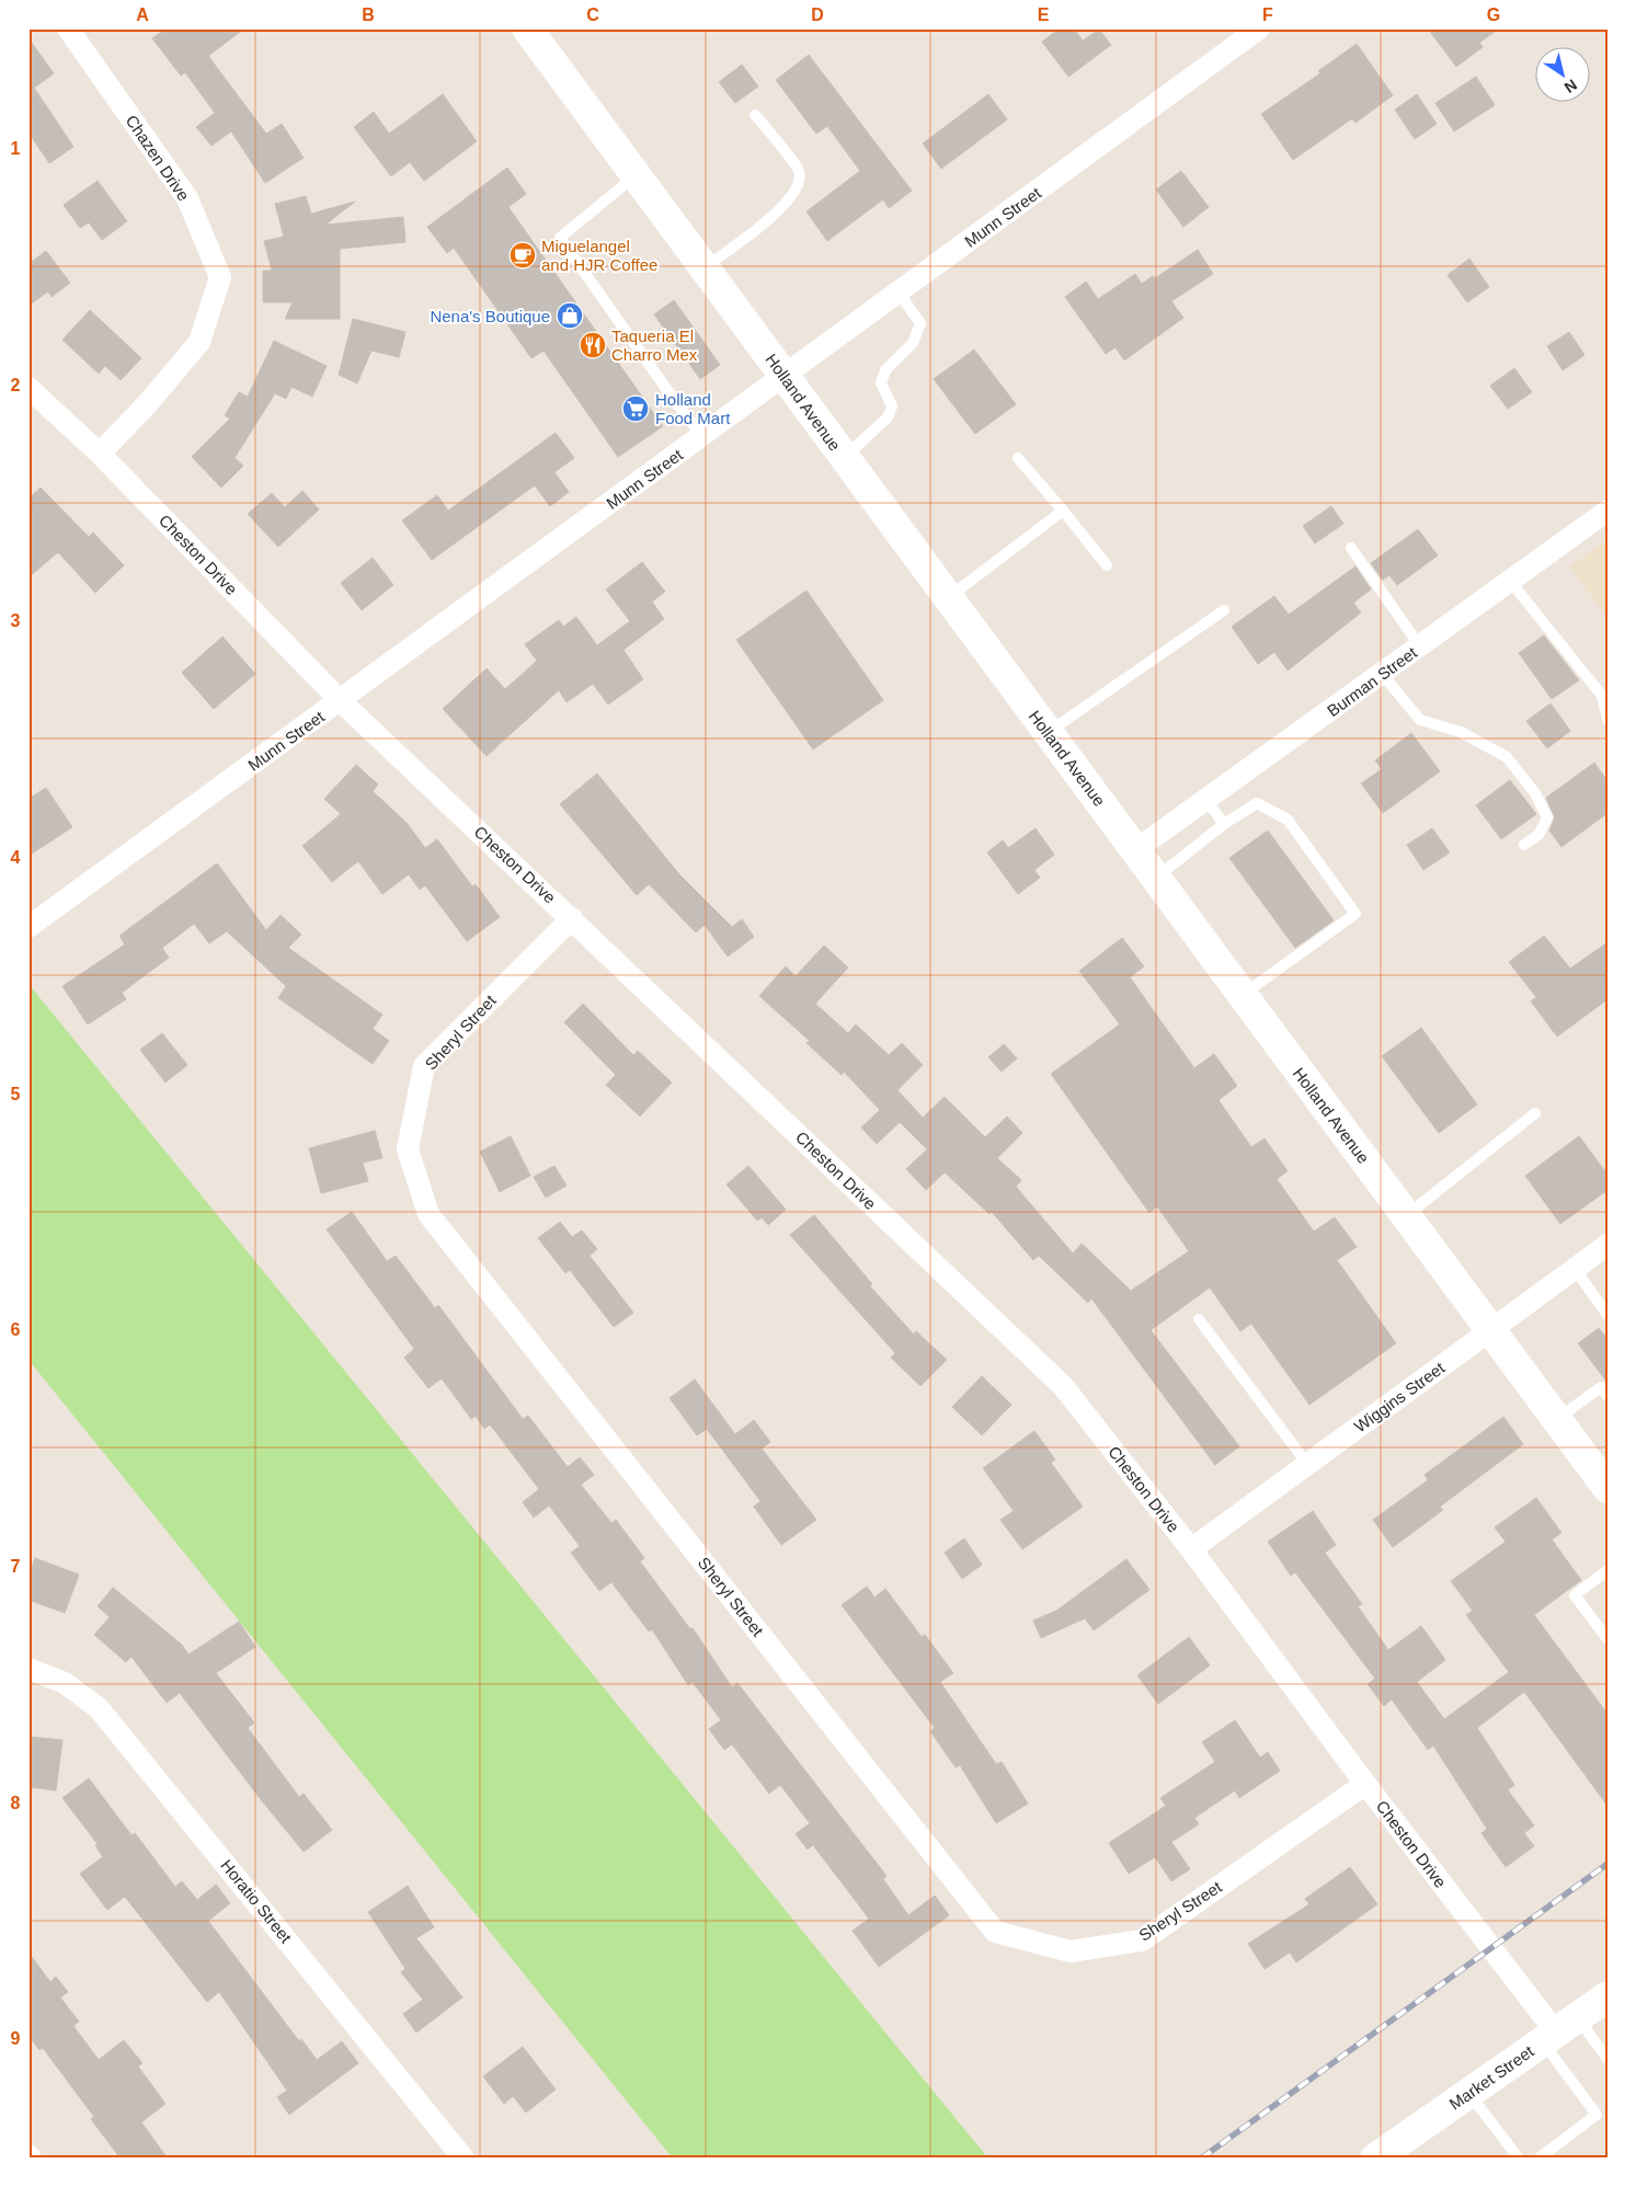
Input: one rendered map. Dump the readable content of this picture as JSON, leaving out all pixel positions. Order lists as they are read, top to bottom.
{
  "streets": {
    "main road": ["Holland Avenue", "Market Street"],
    "street": [
      "Chazen Drive",
      "Munn Street",
      "Cheston Drive",
      "Burman Street",
      "Sheryl Street",
      "Wiggins Street",
      "Horatio Street"
    ]
  },
  "crossings": [
    ["Chazen Drive", "Cheston Drive"],
    ["Munn Street", "Holland Avenue"],
    ["Munn Street", "Cheston Drive"],
    ["Holland Avenue", "Burman Street"],
    ["Holland Avenue", "Wiggins Street"],
    ["Cheston Drive", "Sheryl Street"],
    ["Cheston Drive", "Wiggins Street"],
    ["Cheston Drive", "Market Street"]
  ],
  "places": {
    "cafe": ["Miguelangel and HJR Coffee"],
    "shop": ["Nena's Boutique"],
    "restaurant": ["Taqueria El Charro Mex"],
    "supermarket": ["Holland Food Mart"]
  },
  "north": "bottom right",
  "grid": {
    "columns": [
      "A",
      "B",
      "C",
      "D",
      "E",
      "F",
      "G"
    ],
    "rows": [
      "1",
      "2",
      "3",
      "4",
      "5",
      "6",
      "7",
      "8",
      "9"
    ]
  }
}
